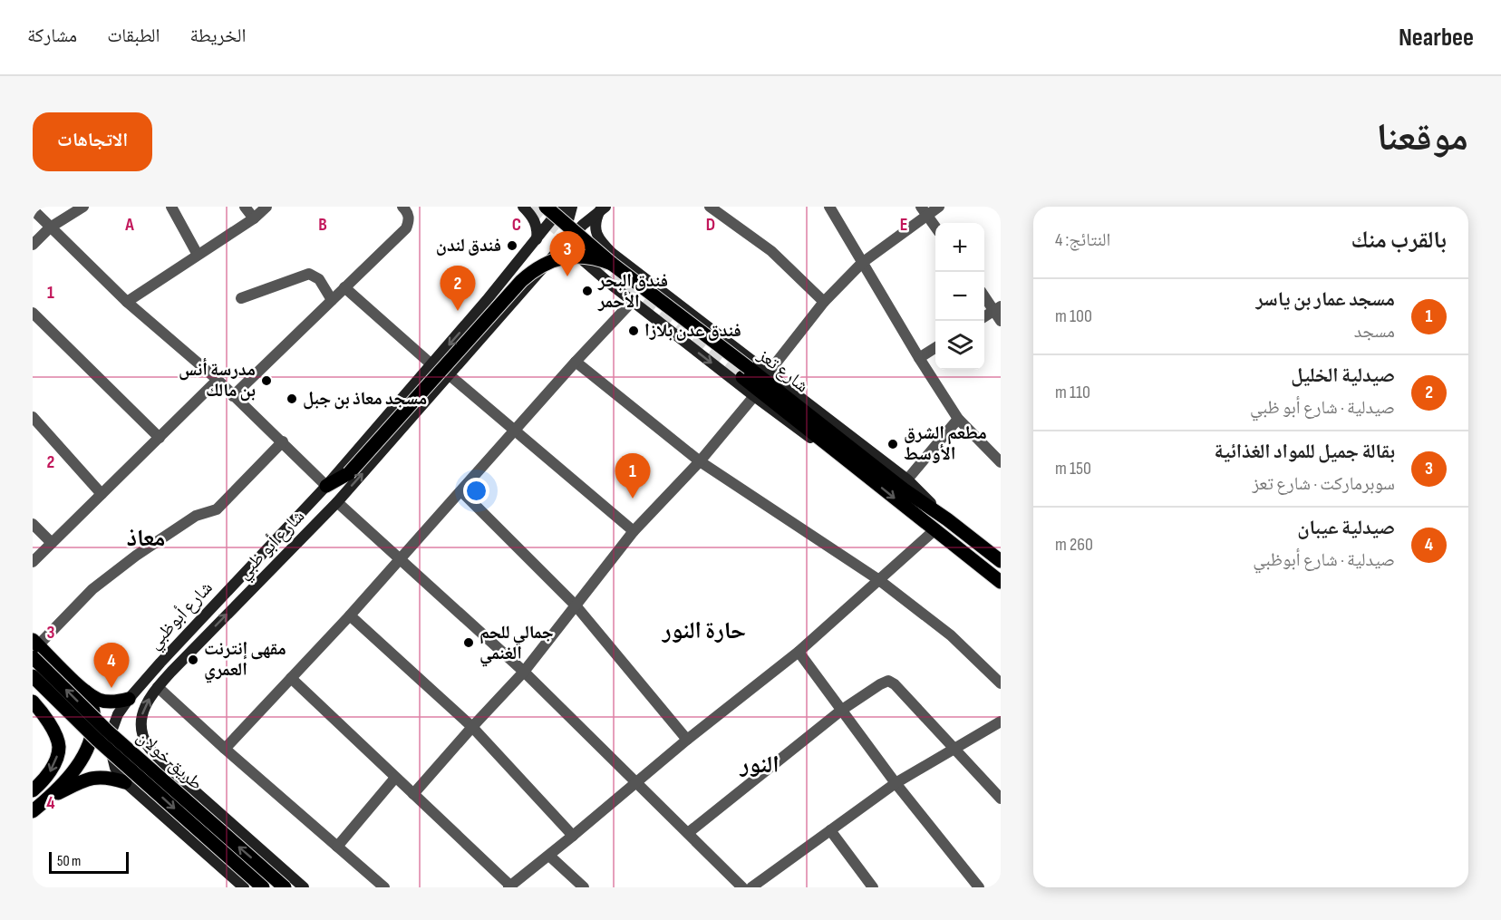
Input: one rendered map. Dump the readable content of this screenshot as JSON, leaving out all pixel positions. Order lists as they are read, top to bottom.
{
  "streets": {
    "main road": [
      "شارع تعز",
      "شارع أبو ظبي",
      "شارع أبوظبي",
      "طريق خولان"
    ]
  },
  "crossings": [
    ["شارع تعز", "شارع أبوظبي"],
    ["شارع أبو ظبي", "طريق خولان"]
  ],
  "districts": ["معاذ", "حارة النور", "النور"],
  "places": [
    "فندق لندن",
    "فندق البحر الأحمر",
    "فندق عدن بلازا",
    "مدرسة أنس بن مالك",
    "مسجد معاذ بن جبل",
    "مطعم الشرق الأوسط",
    "جمالي للحم الغنمي",
    "مقهى إنترنت العمري"
  ],
  "scale_bar": "50 m",
  "page": {
    "header": "Nearbee",
    "nav": ["الخريطة", "الطبقات", "مشاركة"],
    "title": "موقعنا",
    "buttons": "الاتجاهات",
    "heading": ["بالقرب منك", "النتائج: 4"],
    "map_buttons": ["+", "−"],
    "pins": [
      "3",
      "2",
      "1",
      "4"
    ],
    "list": [
      {
        "mark": "1",
        "name": "مسجد عمار بن ياسر",
        "note": "مسجد",
        "value": "100 m"
      },
      {
        "mark": "2",
        "name": "صيدلية الخليل",
        "note": "صيدلية · شارع أبو ظبي",
        "value": "110 m"
      },
      {
        "mark": "3",
        "name": "بقالة جميل للمواد الغذائية",
        "note": "سوبرماركت · شارع تعز",
        "value": "150 m"
      },
      {
        "mark": "4",
        "name": "صيدلية عيبان",
        "note": "صيدلية · شارع أبوظبي",
        "value": "260 m"
      }
    ],
    "scale": "50 m"
  },
  "grid": {
    "columns": [
      "A",
      "B",
      "C",
      "D",
      "E"
    ],
    "rows": [
      "1",
      "2",
      "3",
      "4"
    ]
  }
}
